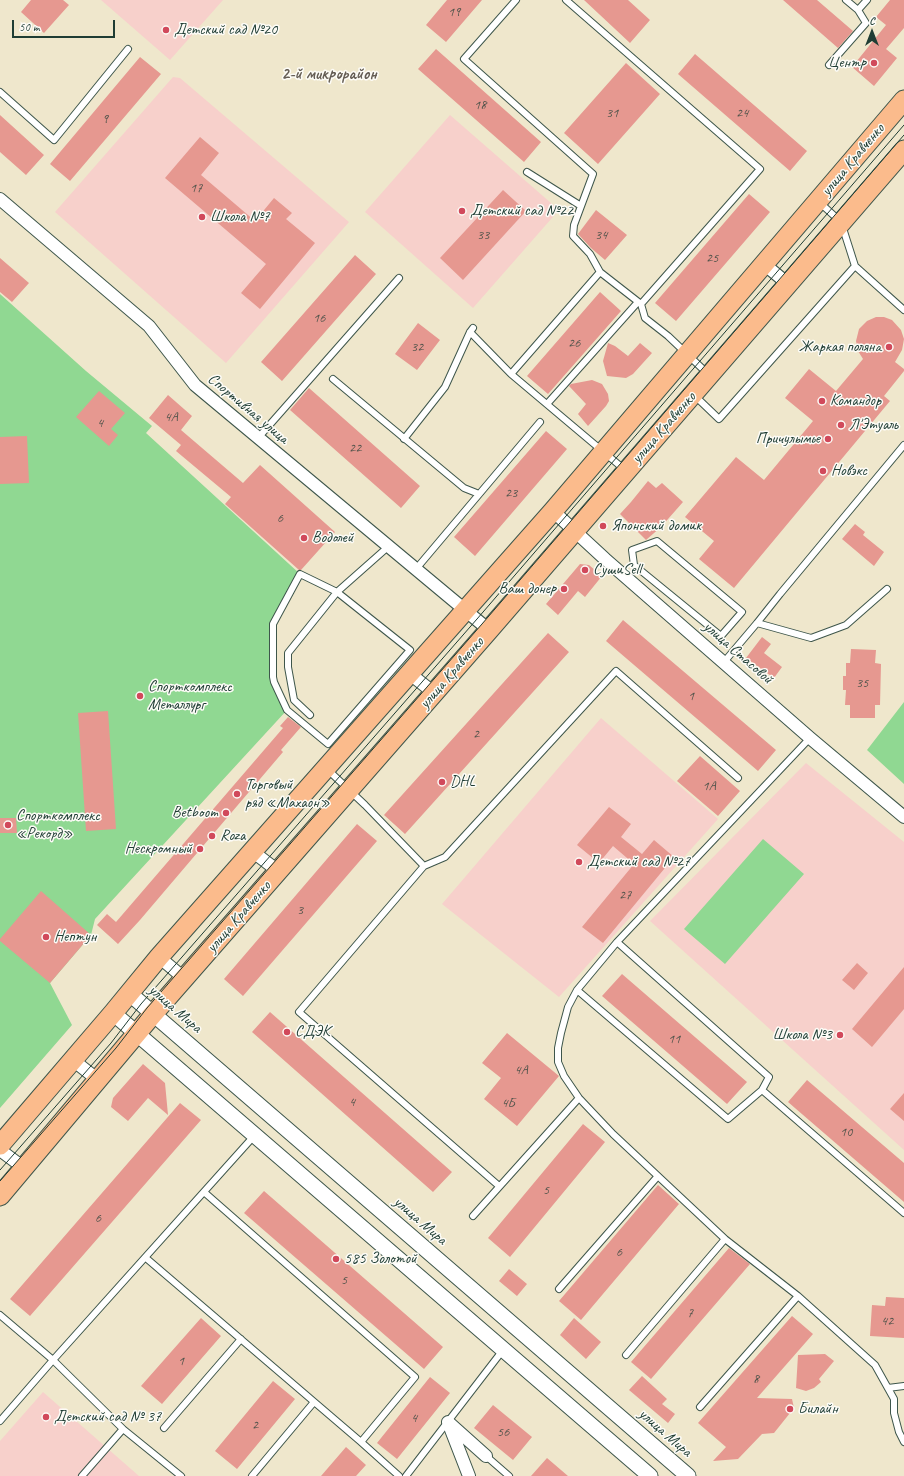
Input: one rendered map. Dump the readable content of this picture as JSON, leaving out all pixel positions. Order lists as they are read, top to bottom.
{
  "streets": {
    "main road": ["улица Кравченко"],
    "street": ["Спортивная улица", "улица Стасовой", "улица Мира"]
  },
  "crossings": [
    ["улица Кравченко", "Спортивная улица"],
    ["улица Кравченко", "улица Стасовой"],
    ["улица Кравченко", "улица Мира"]
  ],
  "districts": ["2-й микрорайон"],
  "places": [
    "Детский сад №20",
    "Центр",
    "Детский сад №22",
    "Школа №7",
    "Жаркая поляна",
    "Командор",
    "Л'Этуаль",
    "Причулымье",
    "Новэкс",
    "Японский домик",
    "Водолей",
    "СушиSell",
    "Ваш донер",
    "Спорткомплекс Металлург",
    "DHL",
    "Торговый ряд «Махаон»",
    "Betboom",
    "Спорткомплекс «Рекорд»",
    "Roza",
    "Нескромный",
    "Детский сад №27",
    "Нептун",
    "СДЭК",
    "Школа №3",
    "585 Золотой",
    "Билайн",
    "Детский сад № 37"
  ],
  "house_numbers": [
    "19",
    "18",
    "31",
    "24",
    "9",
    "17",
    "33",
    "34",
    "25",
    "16",
    "26",
    "32",
    "4А",
    "4",
    "22",
    "23",
    "6",
    "35",
    "1",
    "2",
    "1А",
    "27",
    "3",
    "11",
    "4А",
    "4",
    "4Б",
    "10",
    "5",
    "6",
    "6",
    "5",
    "7",
    "42",
    "1",
    "8",
    "4",
    "2",
    "56"
  ],
  "scale_bar": "50 m",
  "north": "top"
}
